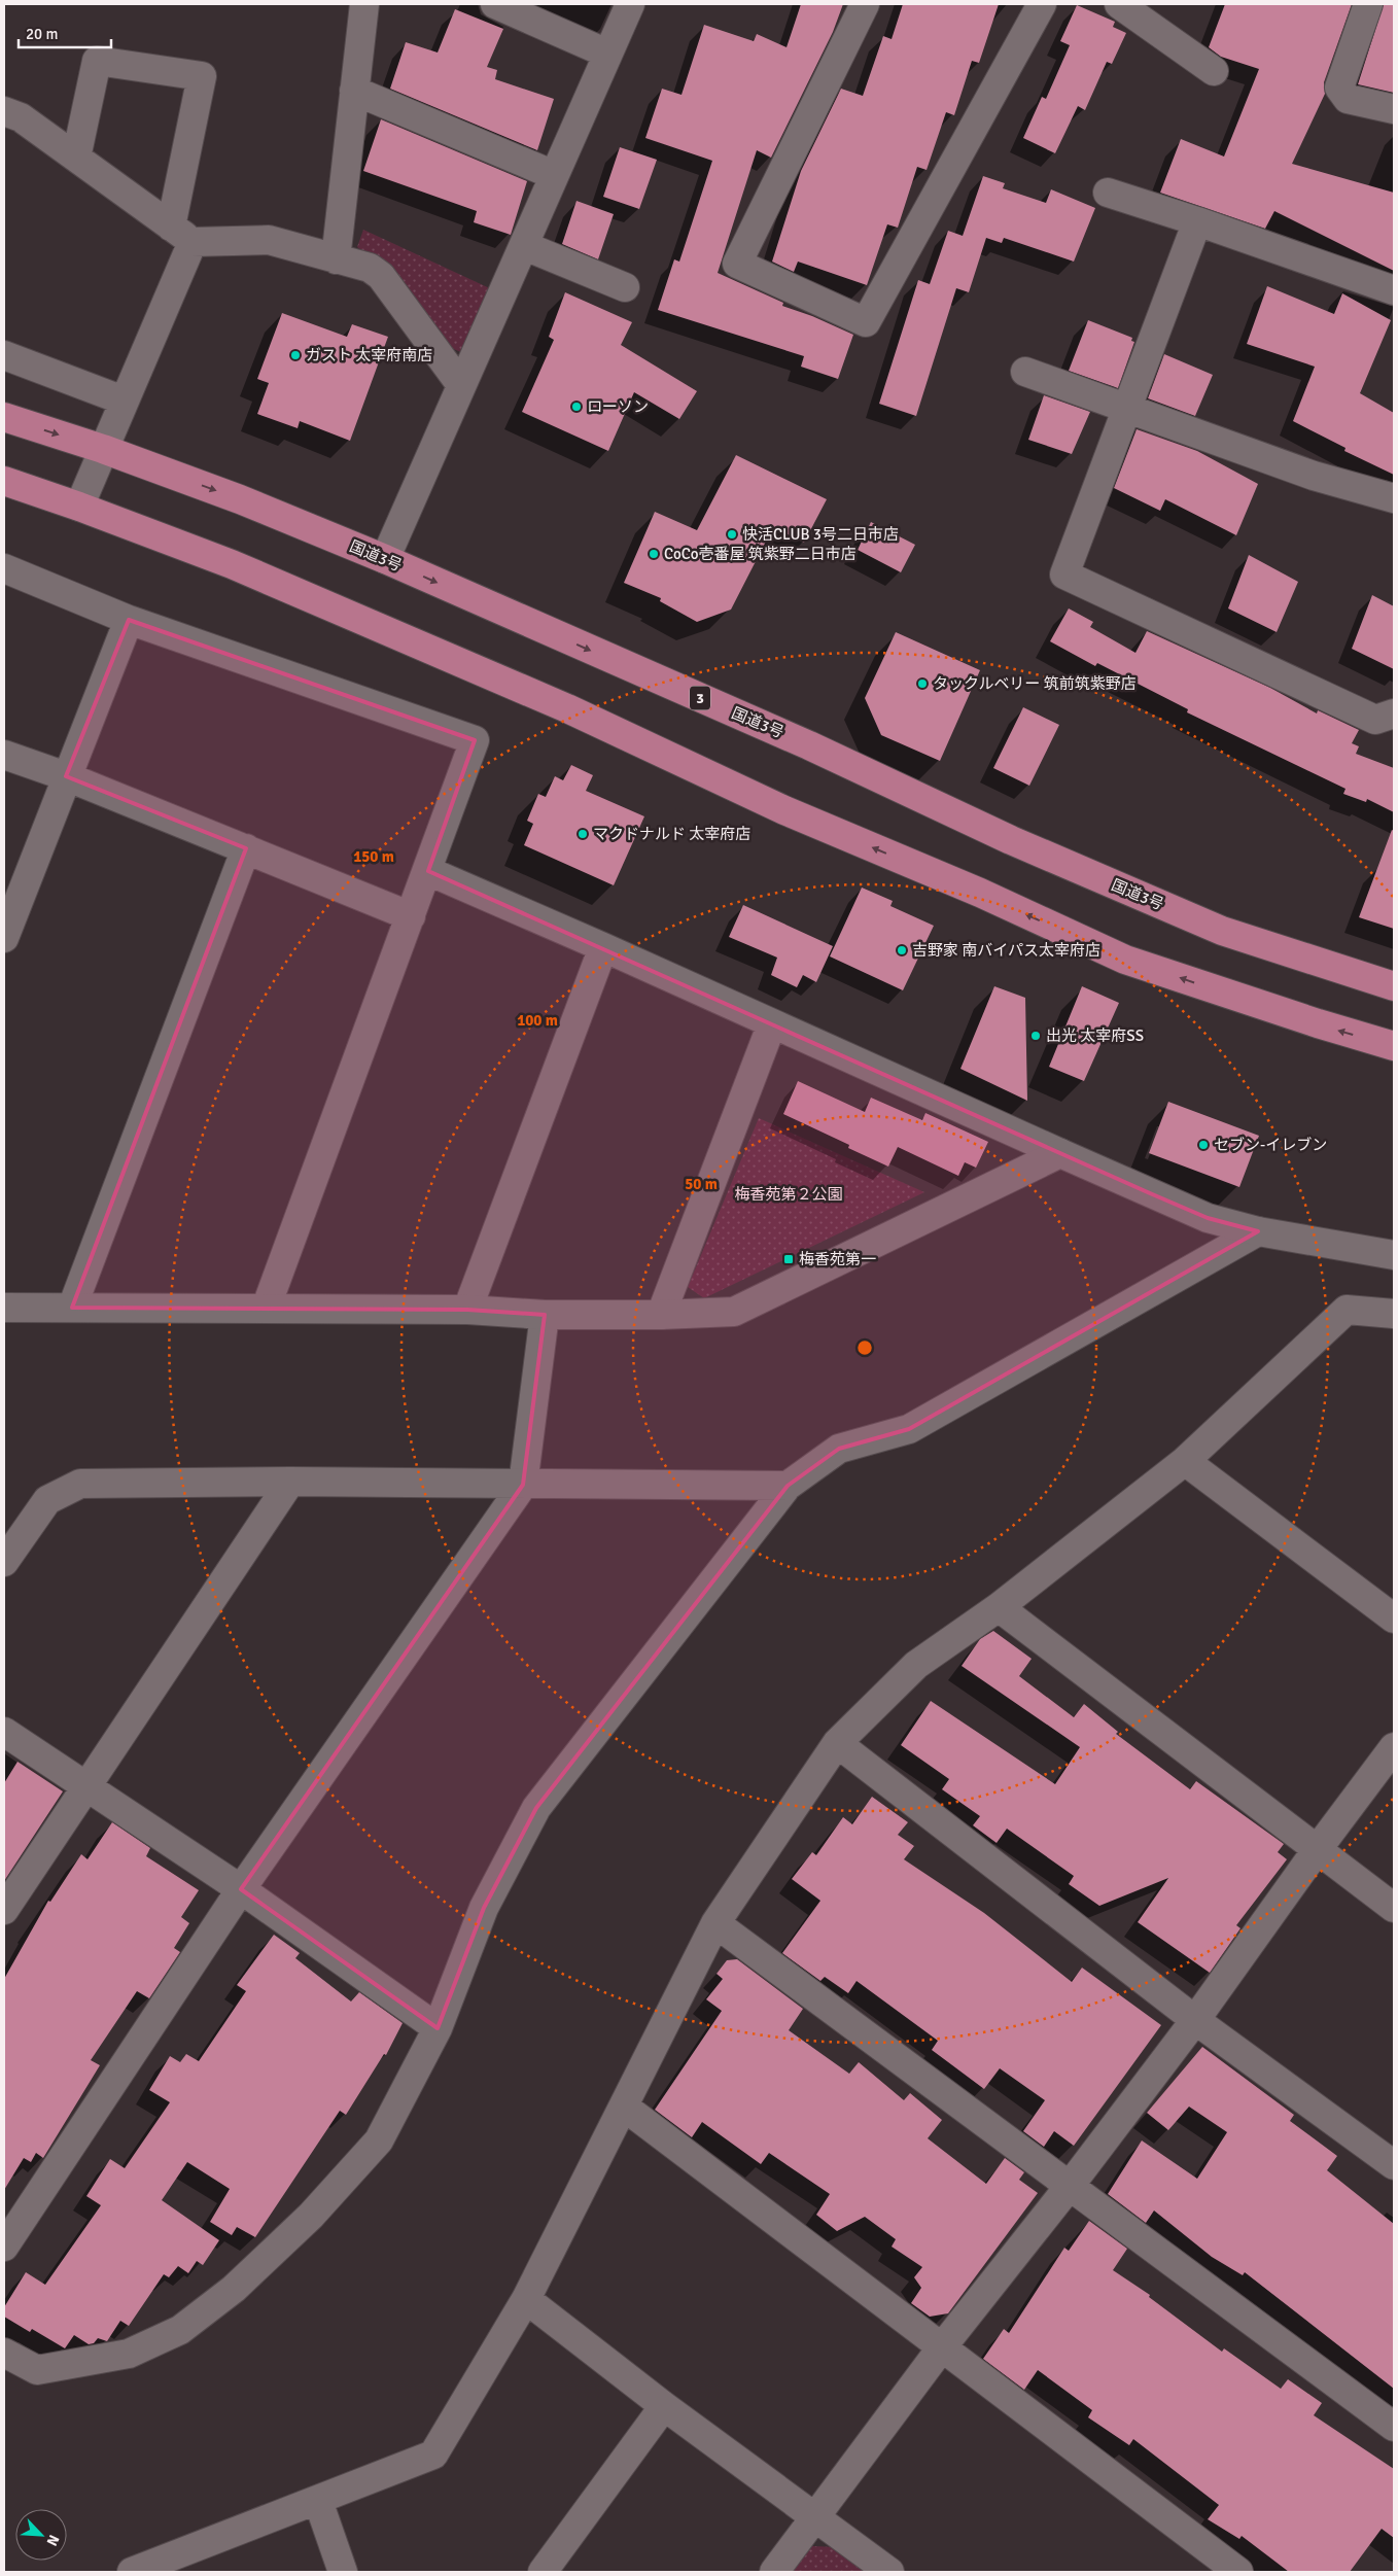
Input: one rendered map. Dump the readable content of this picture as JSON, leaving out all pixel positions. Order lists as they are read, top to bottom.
{
  "streets": {
    "highway": ["国道3号", "3"]
  },
  "parks": ["梅香苑第２公園"],
  "places": {
    "other": [
      "ガスト 太宰府南店",
      "ローソン",
      "快活CLUB 3号二日市店",
      "CoCo壱番屋 筑紫野二日市店",
      "タックルベリー 筑前筑紫野店",
      "マクドナルド 太宰府店",
      "吉野家 南バイパス太宰府店",
      "出光 太宰府SS",
      "セブン-イレブン"
    ],
    "transit": ["梅香苑第一"]
  },
  "scale_bar": "20 m",
  "north": "bottom right",
  "rings": ["150 m", "100 m", "50 m"]
}
